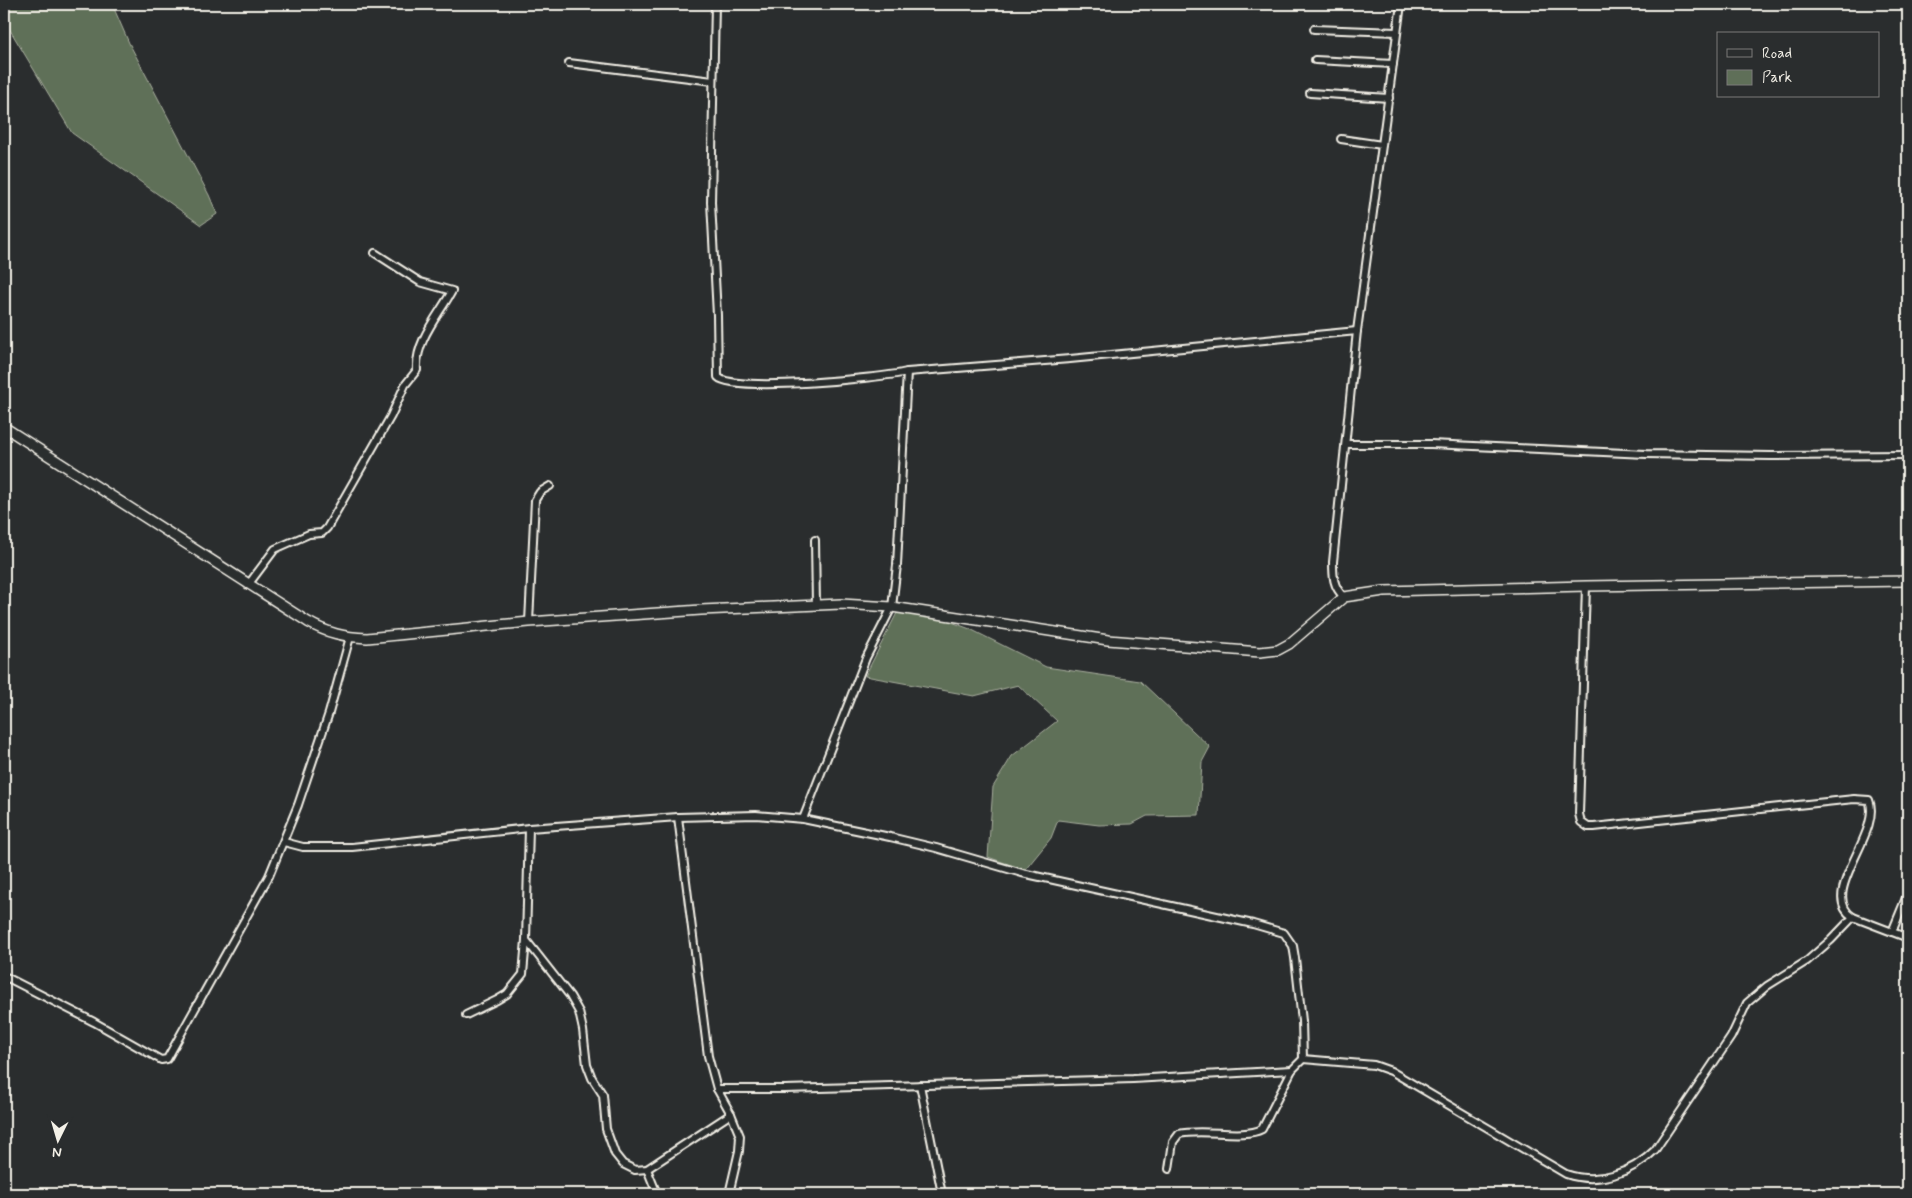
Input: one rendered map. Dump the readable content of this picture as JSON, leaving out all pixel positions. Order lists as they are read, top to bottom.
{
  "legend": ["Road", "Park"],
  "north": "bottom"
}
